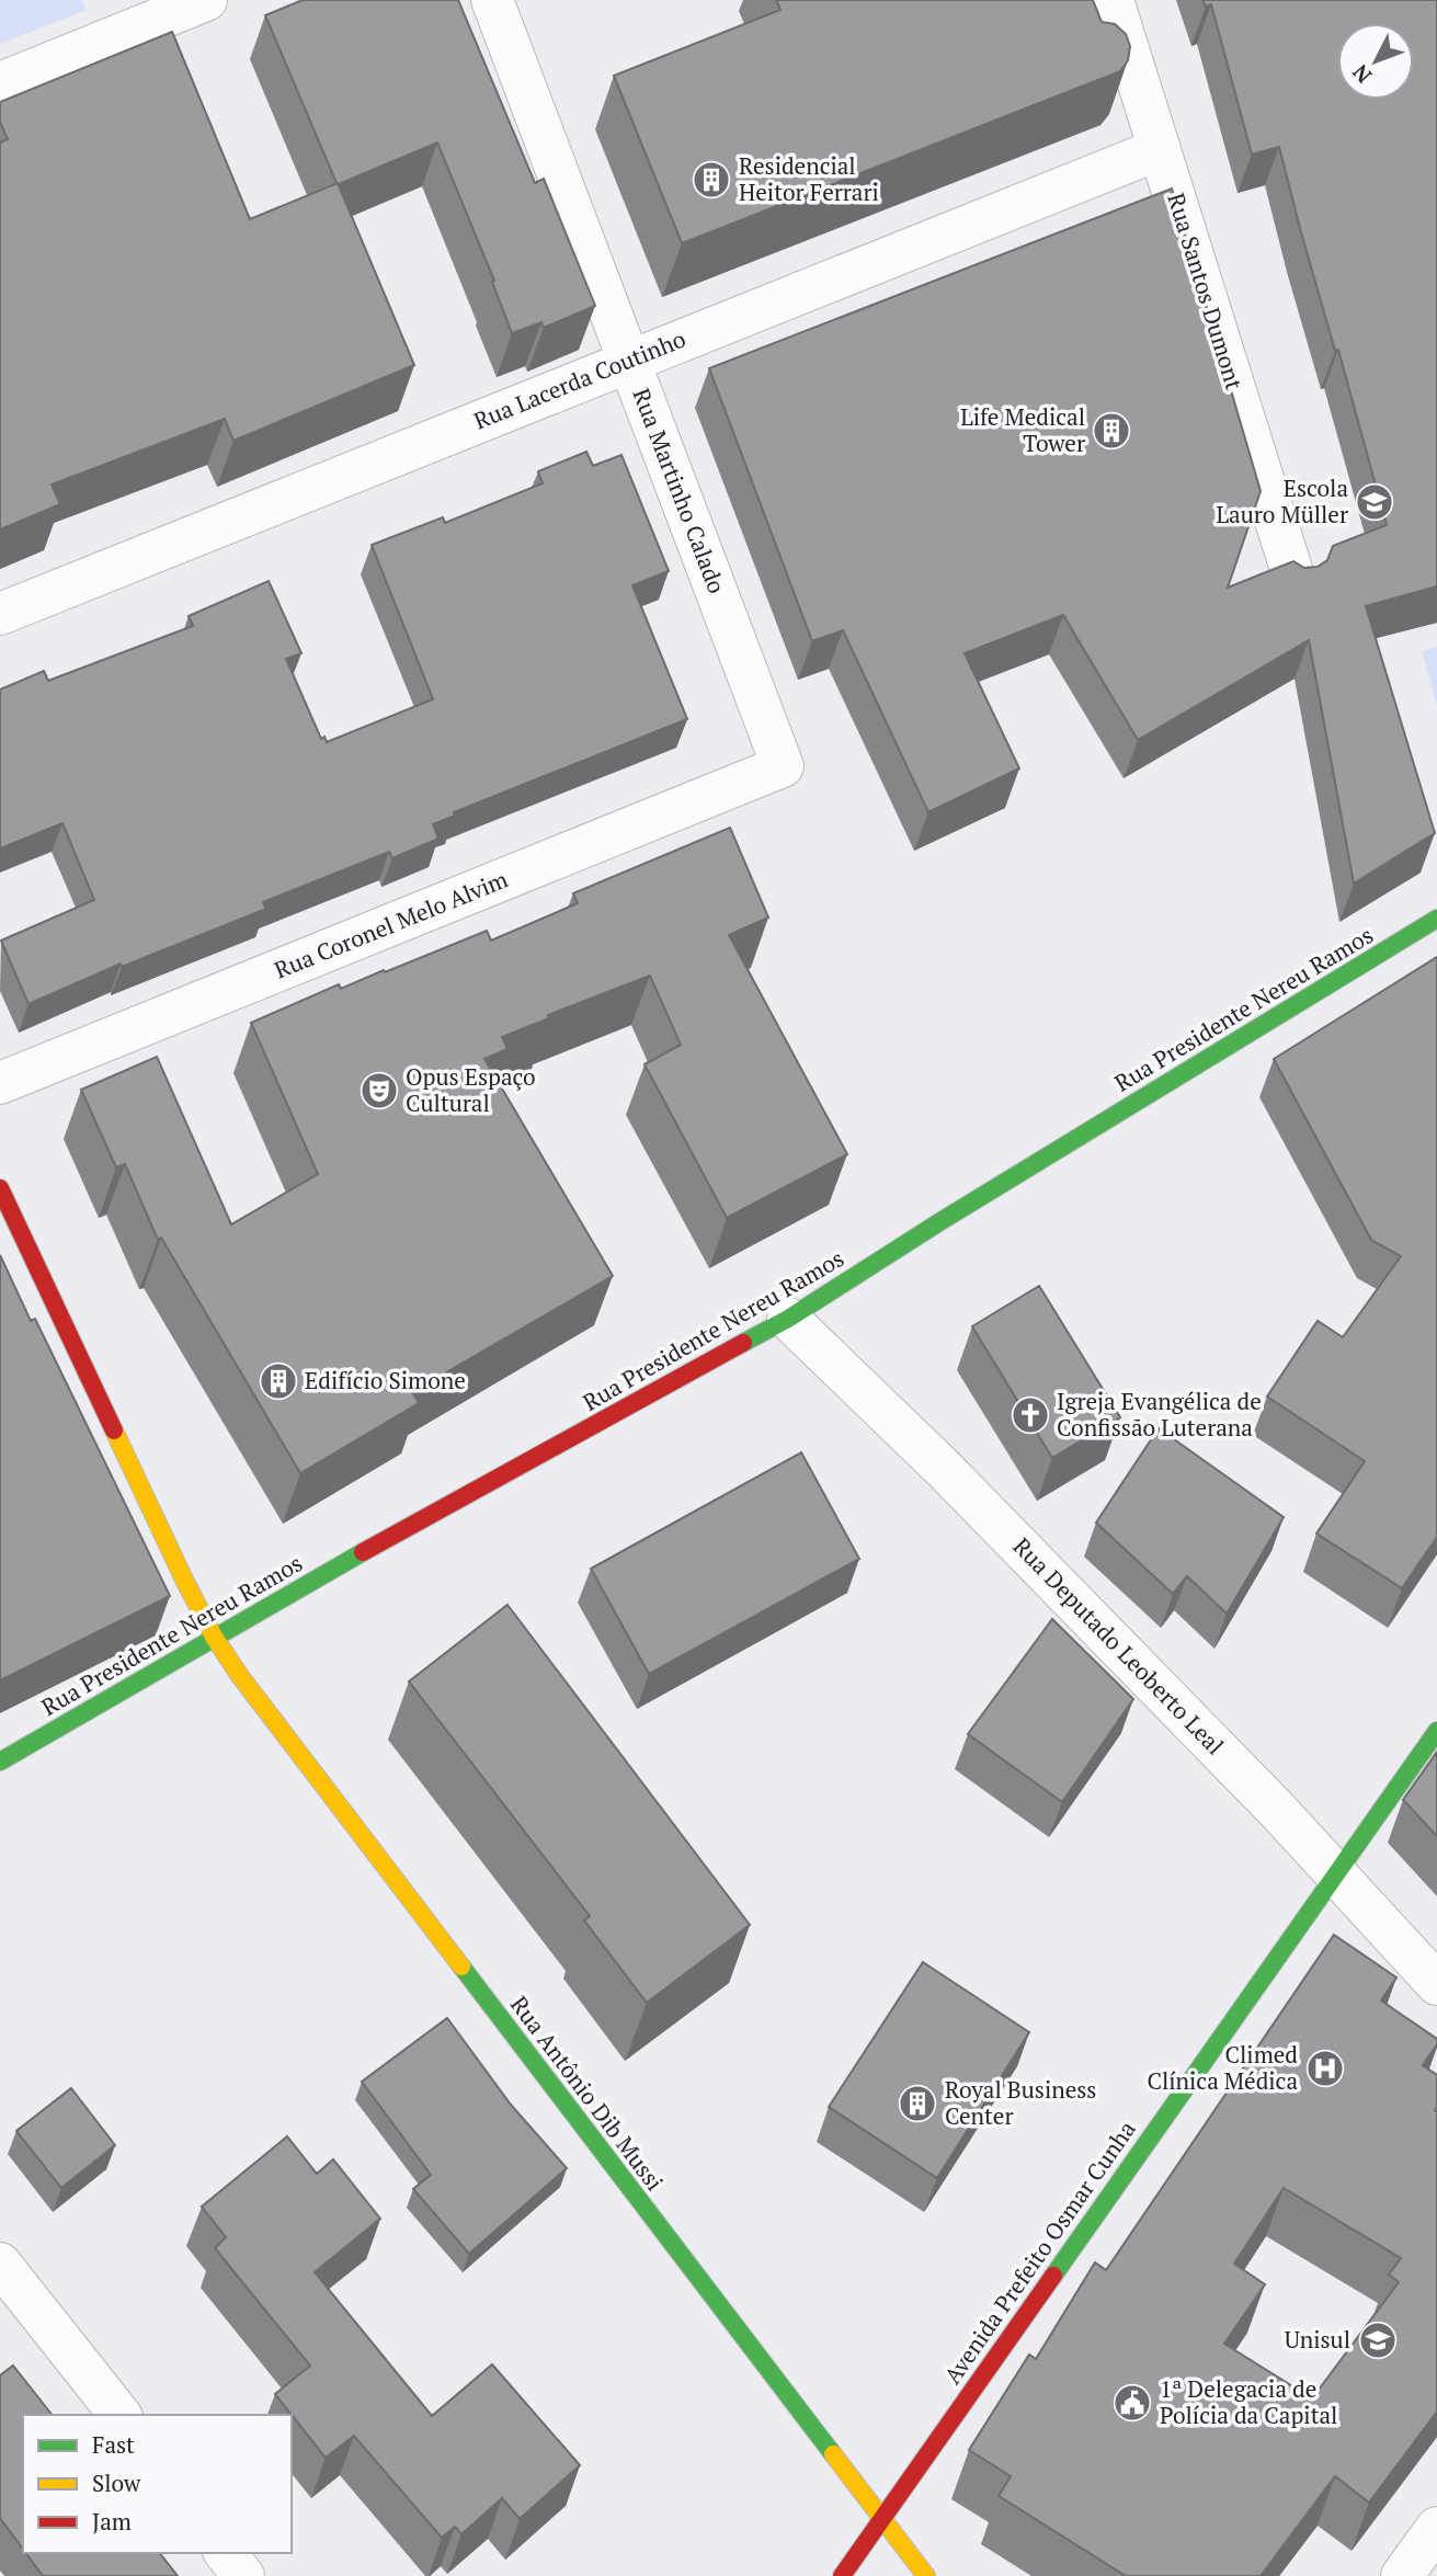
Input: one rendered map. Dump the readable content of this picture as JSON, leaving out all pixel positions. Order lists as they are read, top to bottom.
{
  "streets": {
    "street": [
      "Rua Santos Dumont",
      "Rua Lacerda Coutinho",
      "Rua Martinho Calado",
      "Rua Coronel Melo Alvim",
      "Rua Presidente Nereu Ramos",
      "Rua Deputado Leoberto Leal",
      "Rua Antônio Dib Mussi",
      "Avenida Prefeito Osmar Cunha"
    ]
  },
  "crossings": [
    ["Rua Santos Dumont", "Rua Lacerda Coutinho"],
    ["Rua Lacerda Coutinho", "Rua Martinho Calado"],
    ["Rua Martinho Calado", "Rua Coronel Melo Alvim"],
    ["Rua Presidente Nereu Ramos", "Rua Deputado Leoberto Leal"],
    ["Rua Presidente Nereu Ramos", "Rua Antônio Dib Mussi"],
    ["Rua Deputado Leoberto Leal", "Avenida Prefeito Osmar Cunha"],
    ["Rua Antônio Dib Mussi", "Avenida Prefeito Osmar Cunha"]
  ],
  "places": {
    "building": [
      "Residencial Heitor Ferrari",
      "Life Medical Tower",
      "Edifício Simone",
      "Royal Business Center"
    ],
    "school or university": ["Escola Lauro Müller", "Unisul"],
    "theatre": ["Opus Espaço Cultural"],
    "church": ["Igreja Evangélica de Confissão Luterana"],
    "hospital": ["Climed Clínica Médica"],
    "public building": ["1ª Delegacia de Polícia da Capital"]
  },
  "legend": ["Fast", "Slow", "Jam"],
  "north": "bottom left"
}
